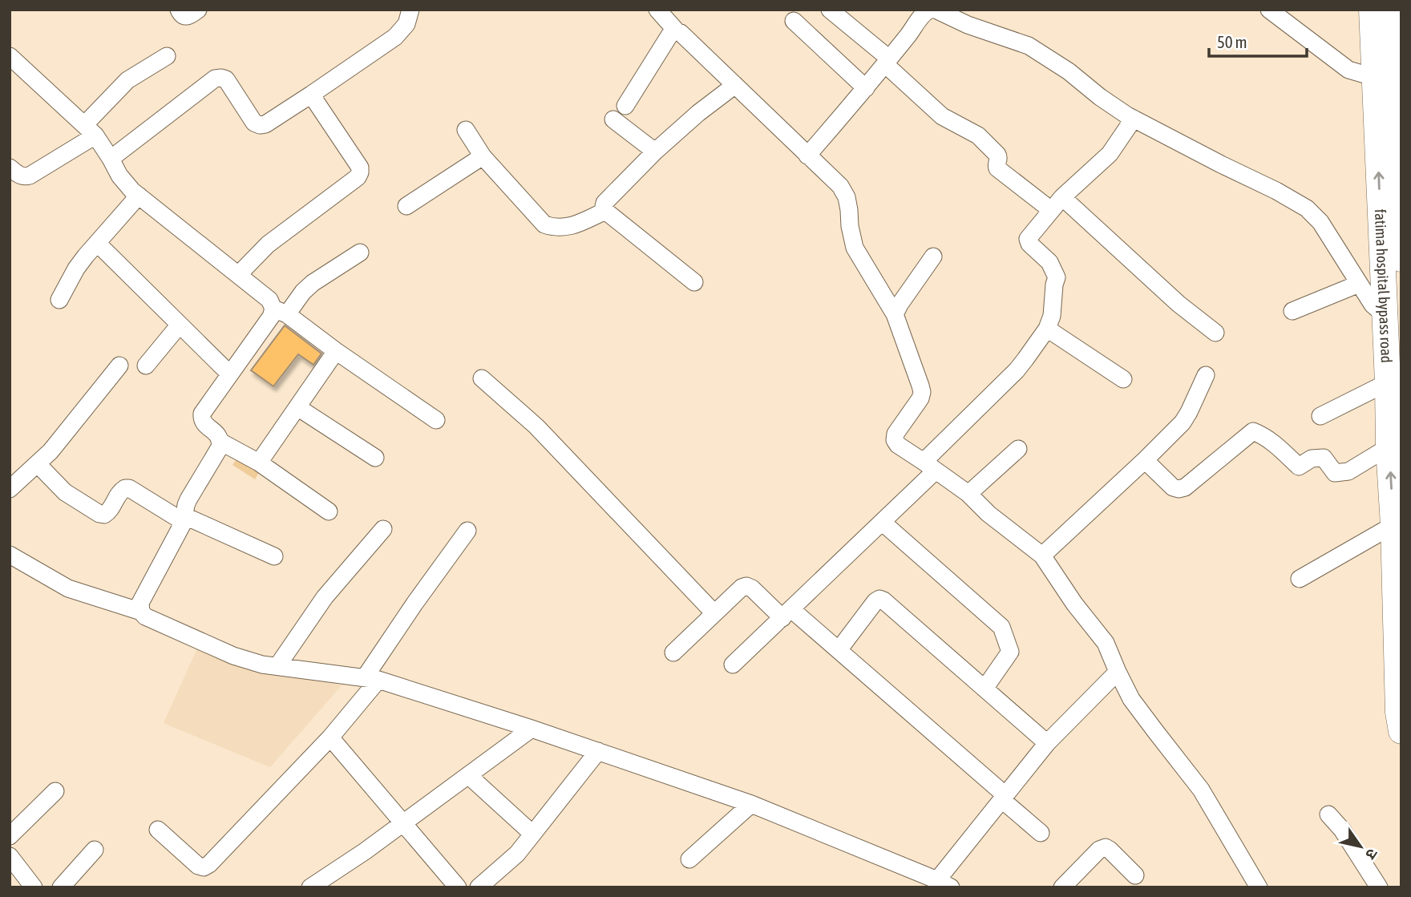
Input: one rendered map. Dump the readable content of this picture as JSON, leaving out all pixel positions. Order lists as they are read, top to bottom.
{
  "streets": {
    "highway": ["fatima hospital bypass road"]
  },
  "scale_bar": "50 m",
  "north": "bottom right"
}
